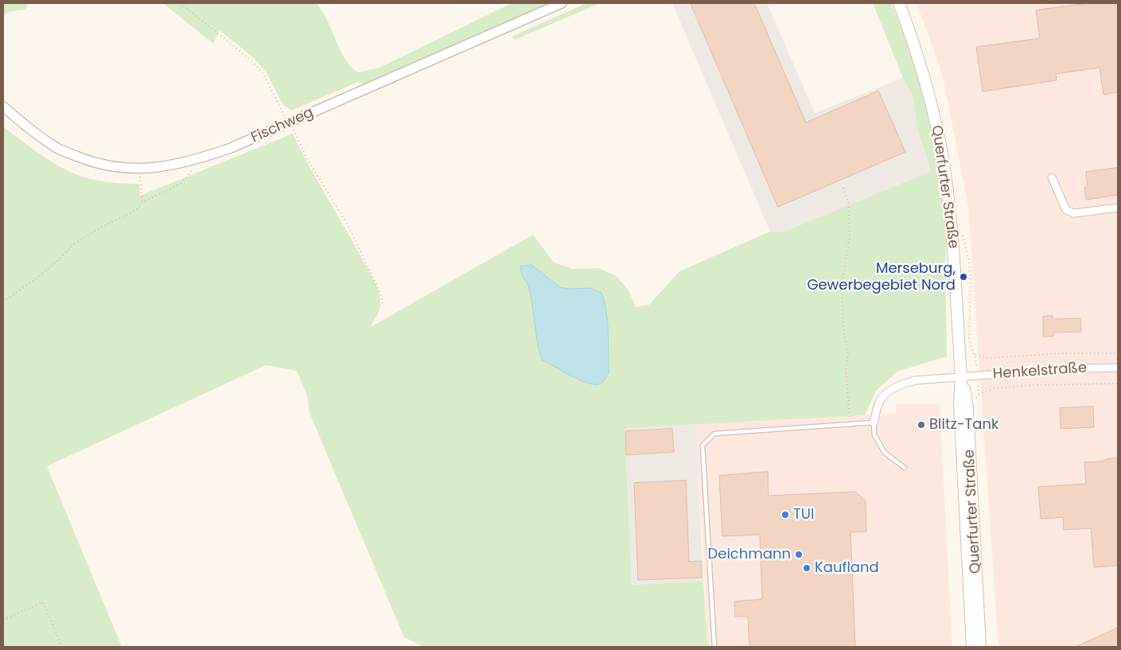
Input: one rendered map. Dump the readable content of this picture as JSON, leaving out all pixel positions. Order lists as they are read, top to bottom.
{
  "streets": {
    "main road": ["Querfurter Straße"],
    "street": ["Fischweg", "Henkelstraße"]
  },
  "crossings": [
    ["Querfurter Straße", "Henkelstraße"]
  ],
  "places": [
    "Merseburg, Gewerbegebiet Nord",
    "Blitz-Tank",
    "TUI",
    "Deichmann",
    "Kaufland"
  ]
}
